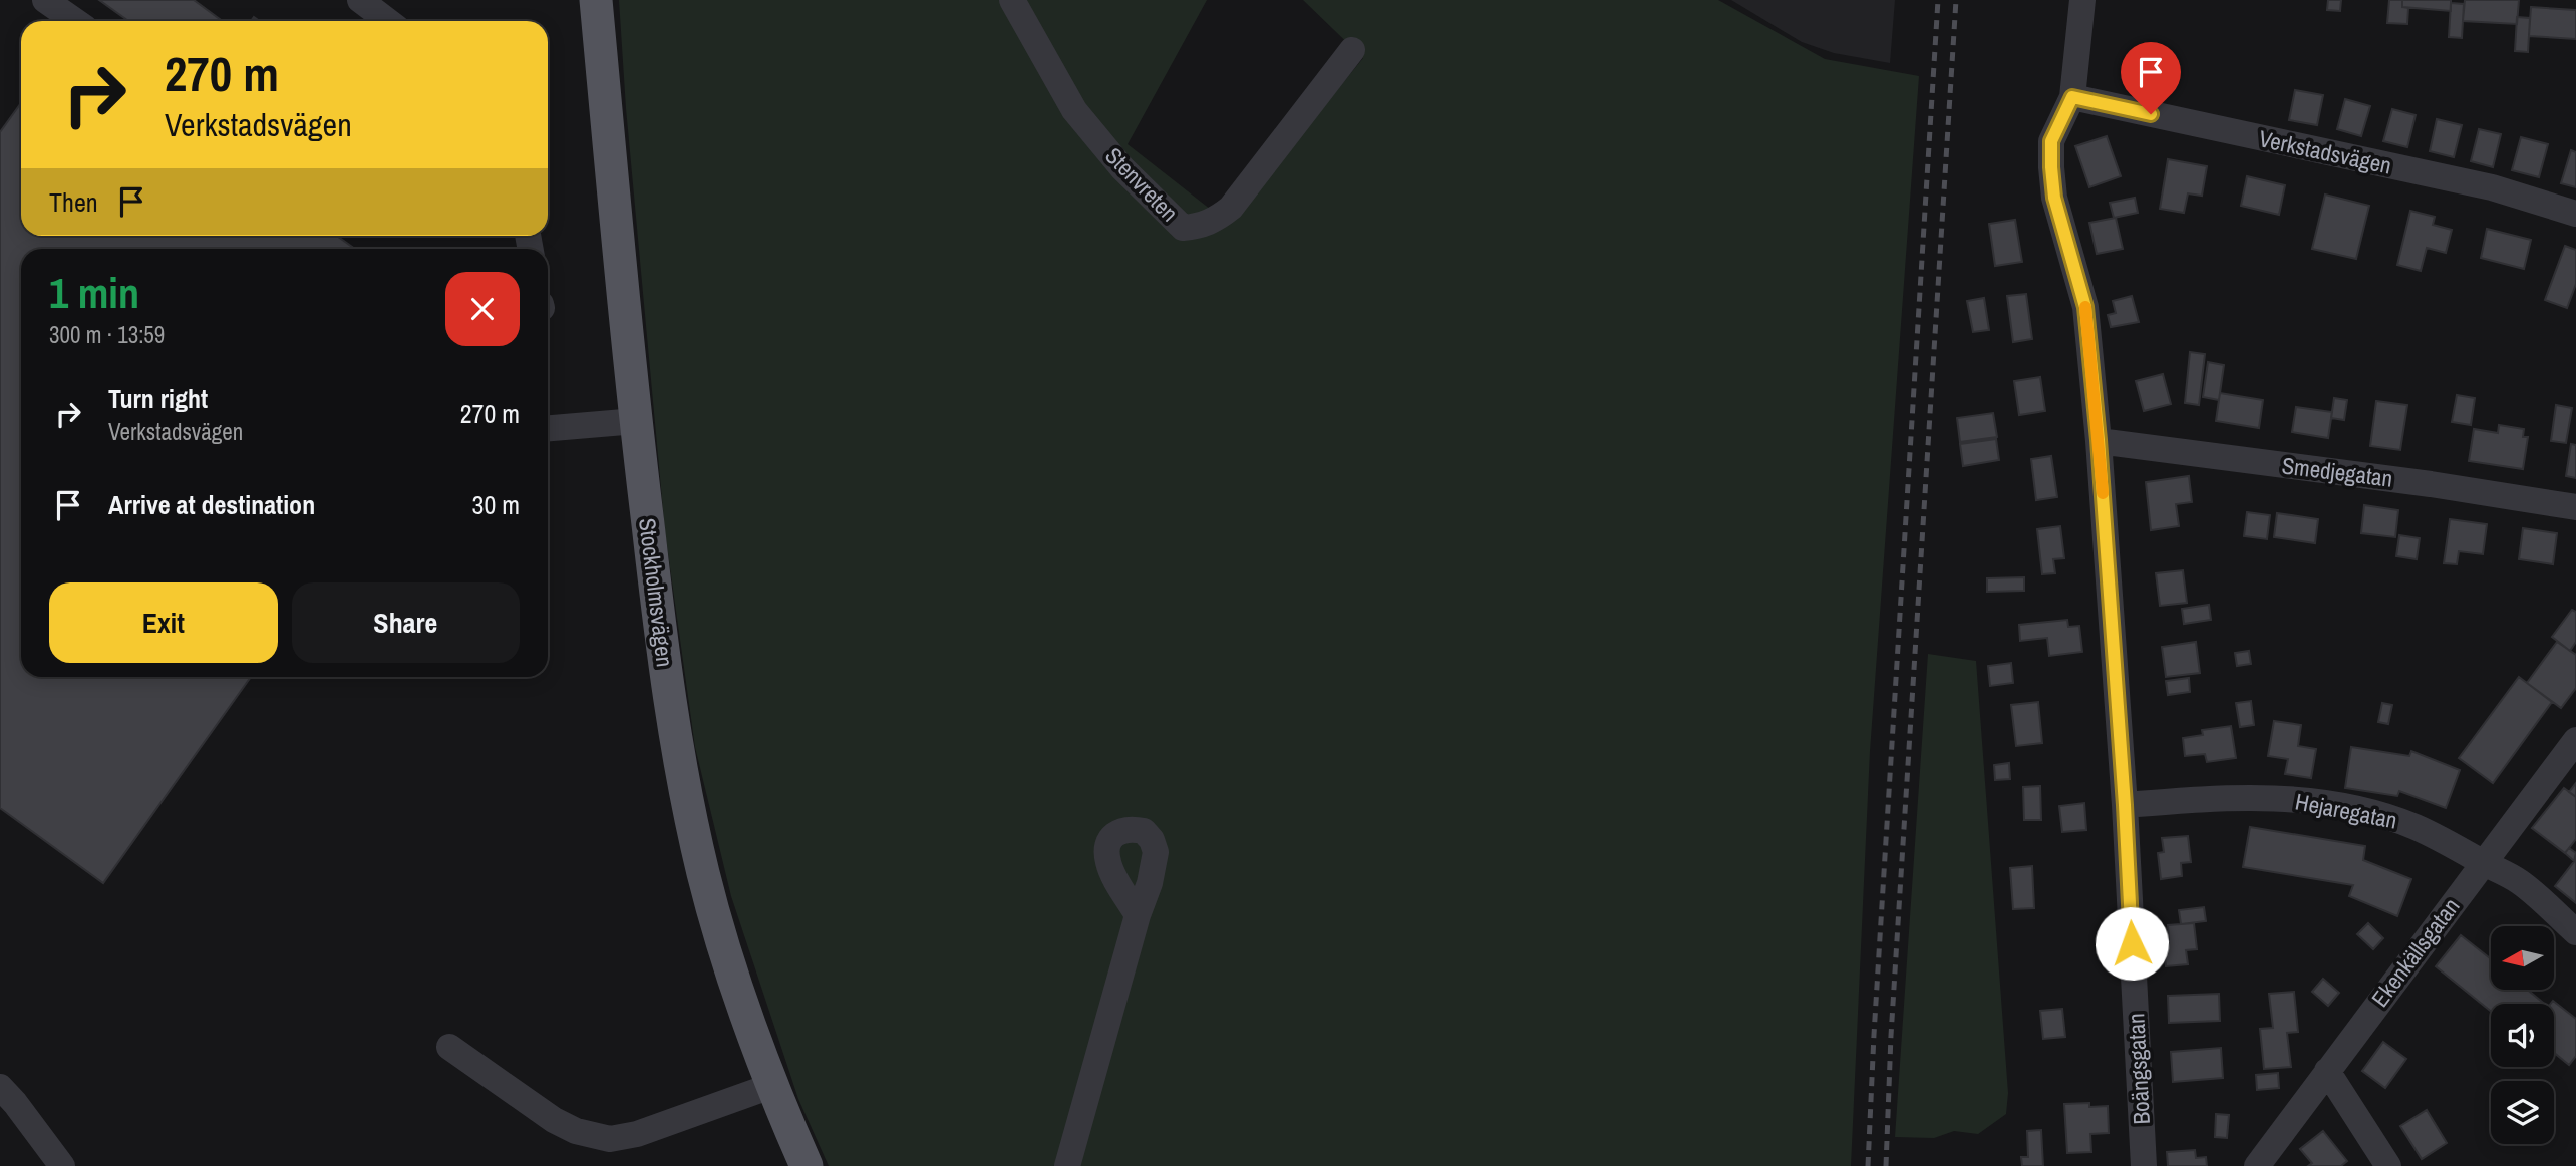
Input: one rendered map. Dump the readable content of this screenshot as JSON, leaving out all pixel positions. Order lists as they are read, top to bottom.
{
  "streets": {
    "main road": ["Stockholmsvägen"],
    "street": [
      "Verkstadsvägen",
      "Stenvreten",
      "Smedjegatan",
      "Hejaregatan",
      "Ekenkällsgatan",
      "Boängsgatan"
    ]
  },
  "crossings": [
    ["Verkstadsvägen", "Boängsgatan"],
    ["Smedjegatan", "Boängsgatan"],
    ["Hejaregatan", "Ekenkällsgatan"],
    ["Hejaregatan", "Boängsgatan"]
  ],
  "north": "left",
  "page": {
    "turn": ["270 m", "Verkstadsvägen"],
    "then": "Then",
    "heading": ["1 min", "300 m · 13:59"],
    "list": [
      {
        "name": "Turn right",
        "note": "Verkstadsvägen",
        "value": "270 m"
      },
      {
        "name": "Arrive at destination",
        "value": "30 m"
      }
    ],
    "buttons": ["Exit", "Share"]
  }
}
